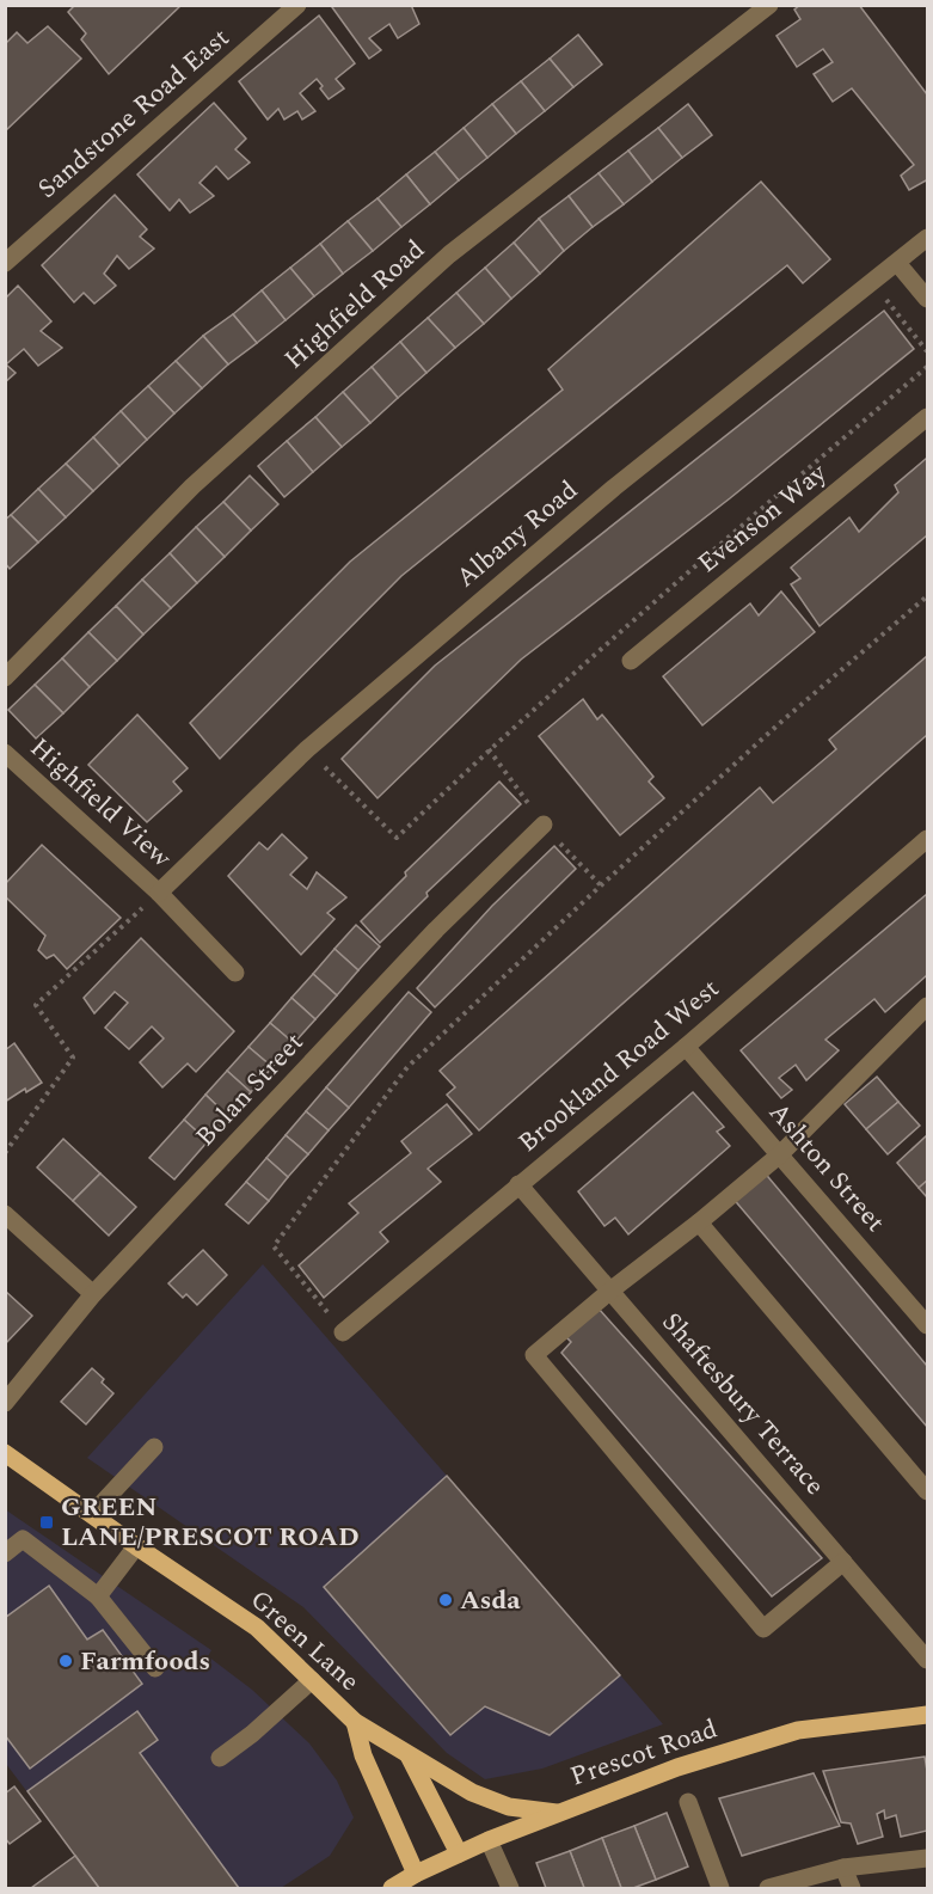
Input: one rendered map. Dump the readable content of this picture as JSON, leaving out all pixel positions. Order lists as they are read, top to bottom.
{
  "streets": {
    "main road": ["Green Lane", "Prescot Road"],
    "street": [
      "Sandstone Road East",
      "Highfield Road",
      "Evenson Way",
      "Albany Road",
      "Highfield View",
      "Brookland Road West",
      "Bolan Street",
      "Ashton Street",
      "Shaftesbury Terrace"
    ]
  },
  "crossings": [
    ["Albany Road", "Highfield View"],
    ["Brookland Road West", "Ashton Street"],
    ["Brookland Road West", "Shaftesbury Terrace"],
    ["Green Lane", "Prescot Road"]
  ],
  "places": {
    "transit": ["GREEN LANE/PRESCOT ROAD"],
    "other": ["Asda", "Farmfoods"]
  }
}
